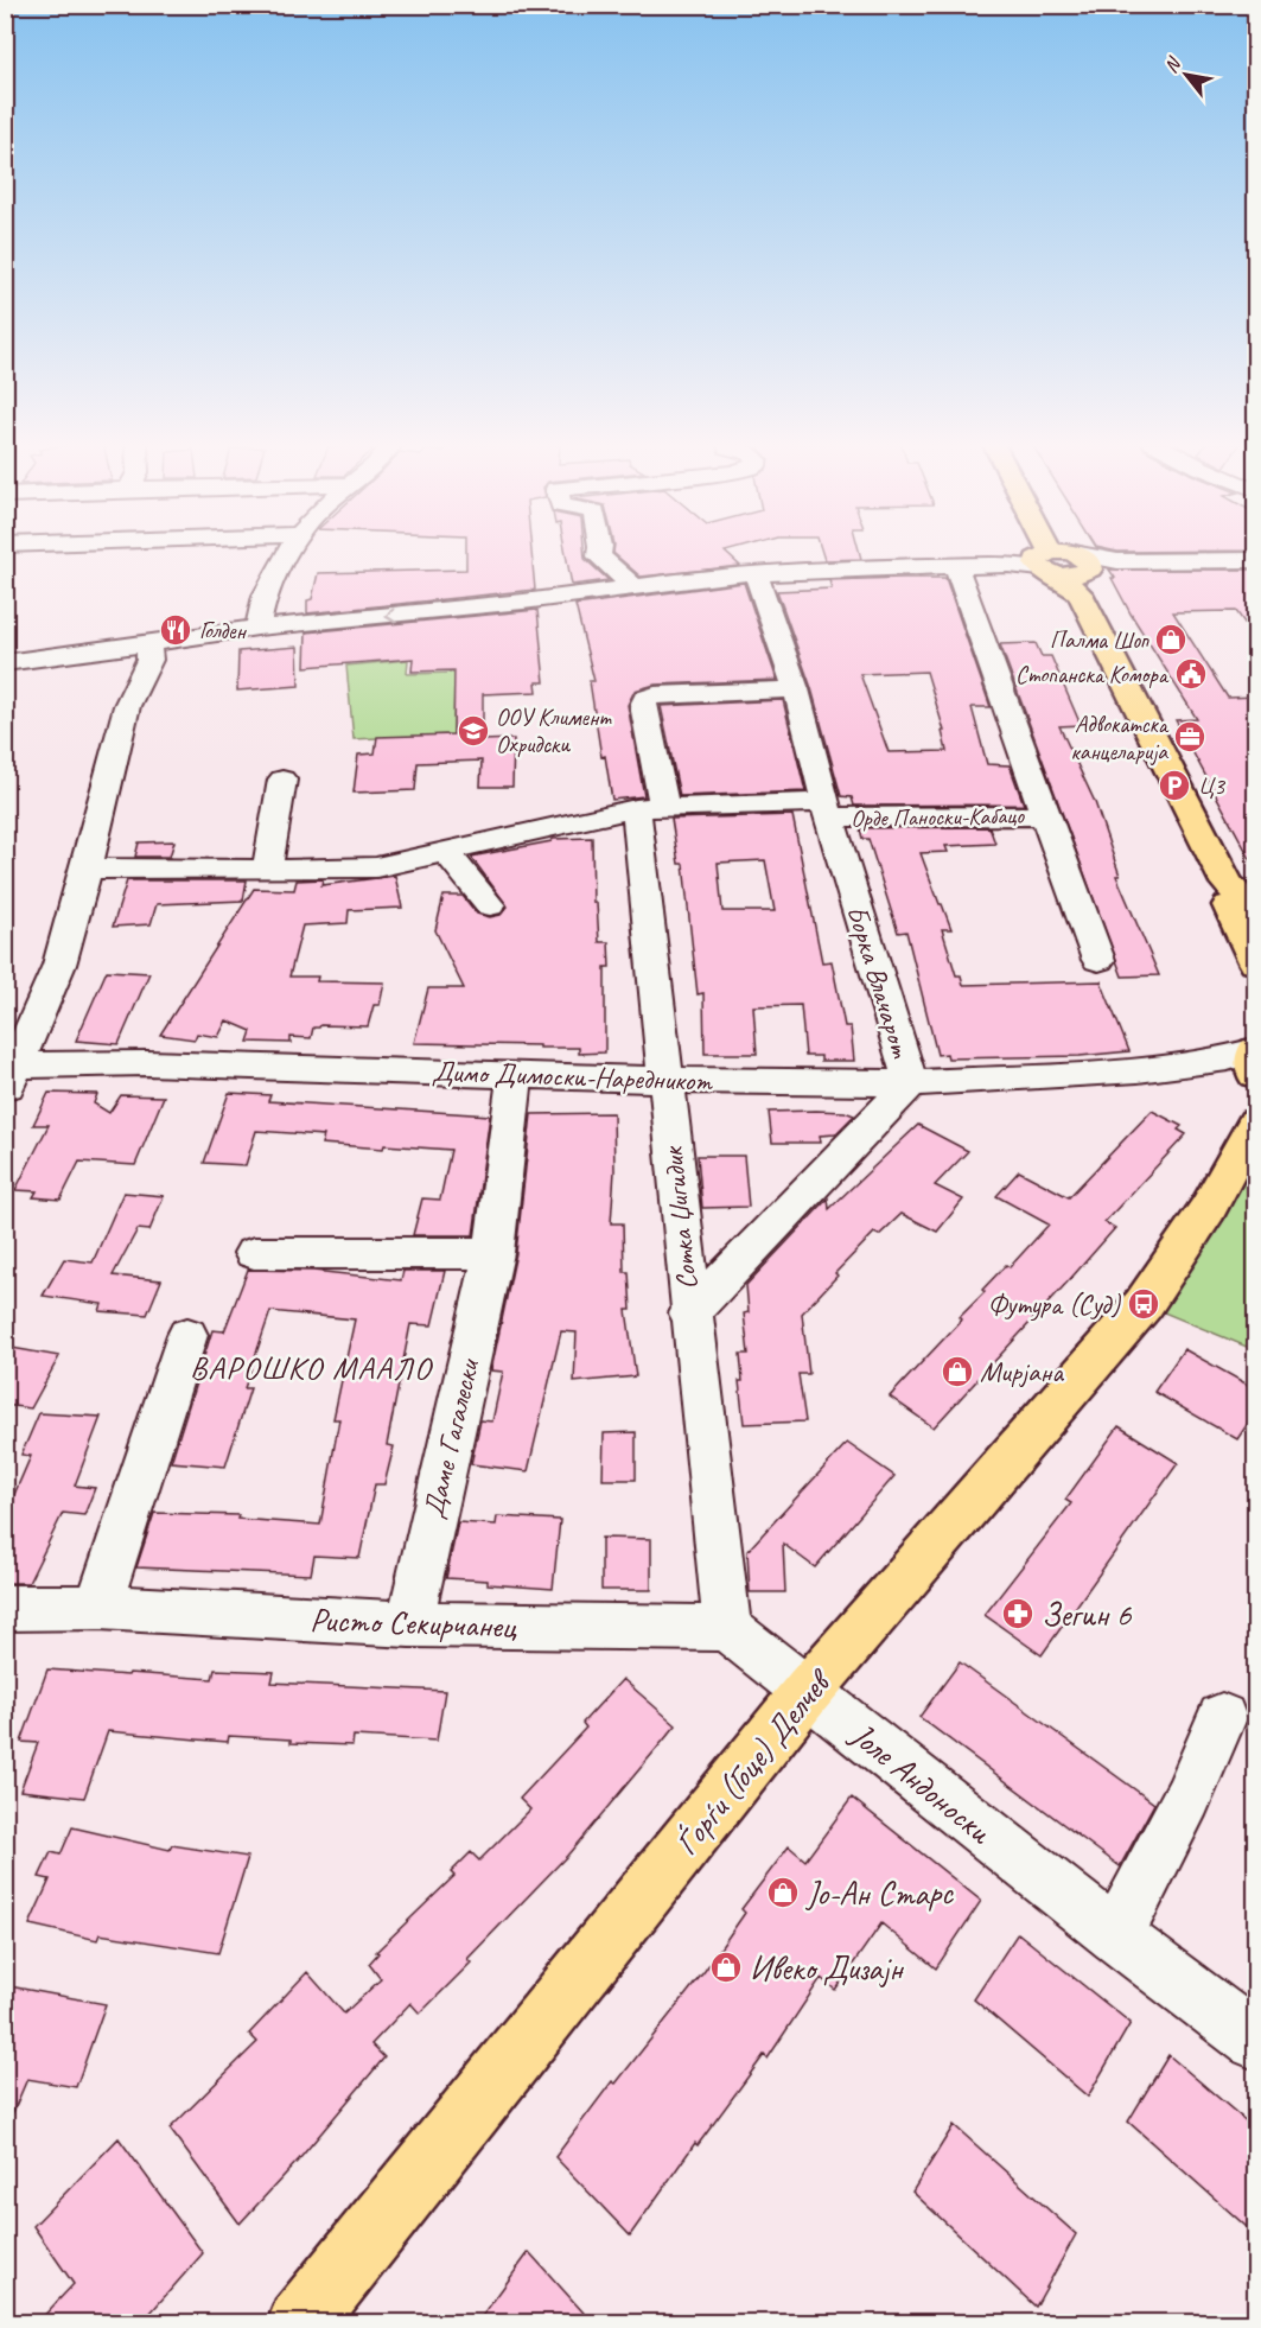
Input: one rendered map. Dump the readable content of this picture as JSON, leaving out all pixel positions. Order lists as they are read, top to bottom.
{
  "streets": {
    "main road": ["Ѓорѓи (Гоце) Делчев"],
    "street": [
      "Орде Паноски-Кабацо",
      "Борка Влачарот",
      "Димо Димоски-Наредникот",
      "Сотка Џигидик",
      "Даме Гагалески",
      "Ристо Секирчанец",
      "Јоле Андоноски"
    ]
  },
  "crossings": [
    ["Орде Паноски-Кабацо", "Борка Влачарот"],
    ["Орде Паноски-Кабацо", "Сотка Џигидик"],
    ["Борка Влачарот", "Димо Димоски-Наредникот"],
    ["Борка Влачарот", "Сотка Џигидик"],
    ["Димо Димоски-Наредникот", "Сотка Џигидик"],
    ["Димо Димоски-Наредникот", "Даме Гагалески"],
    ["Сотка Џигидик", "Ристо Секирчанец"],
    ["Сотка Џигидик", "Јоле Андоноски"],
    ["Даме Гагалески", "Ристо Секирчанец"],
    ["Ристо Секирчанец", "Јоле Андоноски"],
    ["Ѓорѓи (Гоце) Делчев", "Јоле Андоноски"]
  ],
  "districts": ["ВАРОШКО МААЛО"],
  "places": {
    "restaurant": ["Голден"],
    "shop": [
      "Палма Шоп",
      "Мирјана",
      "Јо-Ан Старс",
      "Ивеко Дизајн"
    ],
    "public building": ["Стопанска Комора"],
    "school or university": ["ООУ Климент Охридски"],
    "office": ["Адвокатска канцеларија"],
    "parking": ["Ц3"],
    "bus stop": ["Футура (Суд)"],
    "pharmacy": ["Зегин 6"]
  },
  "north": "top left"
}
